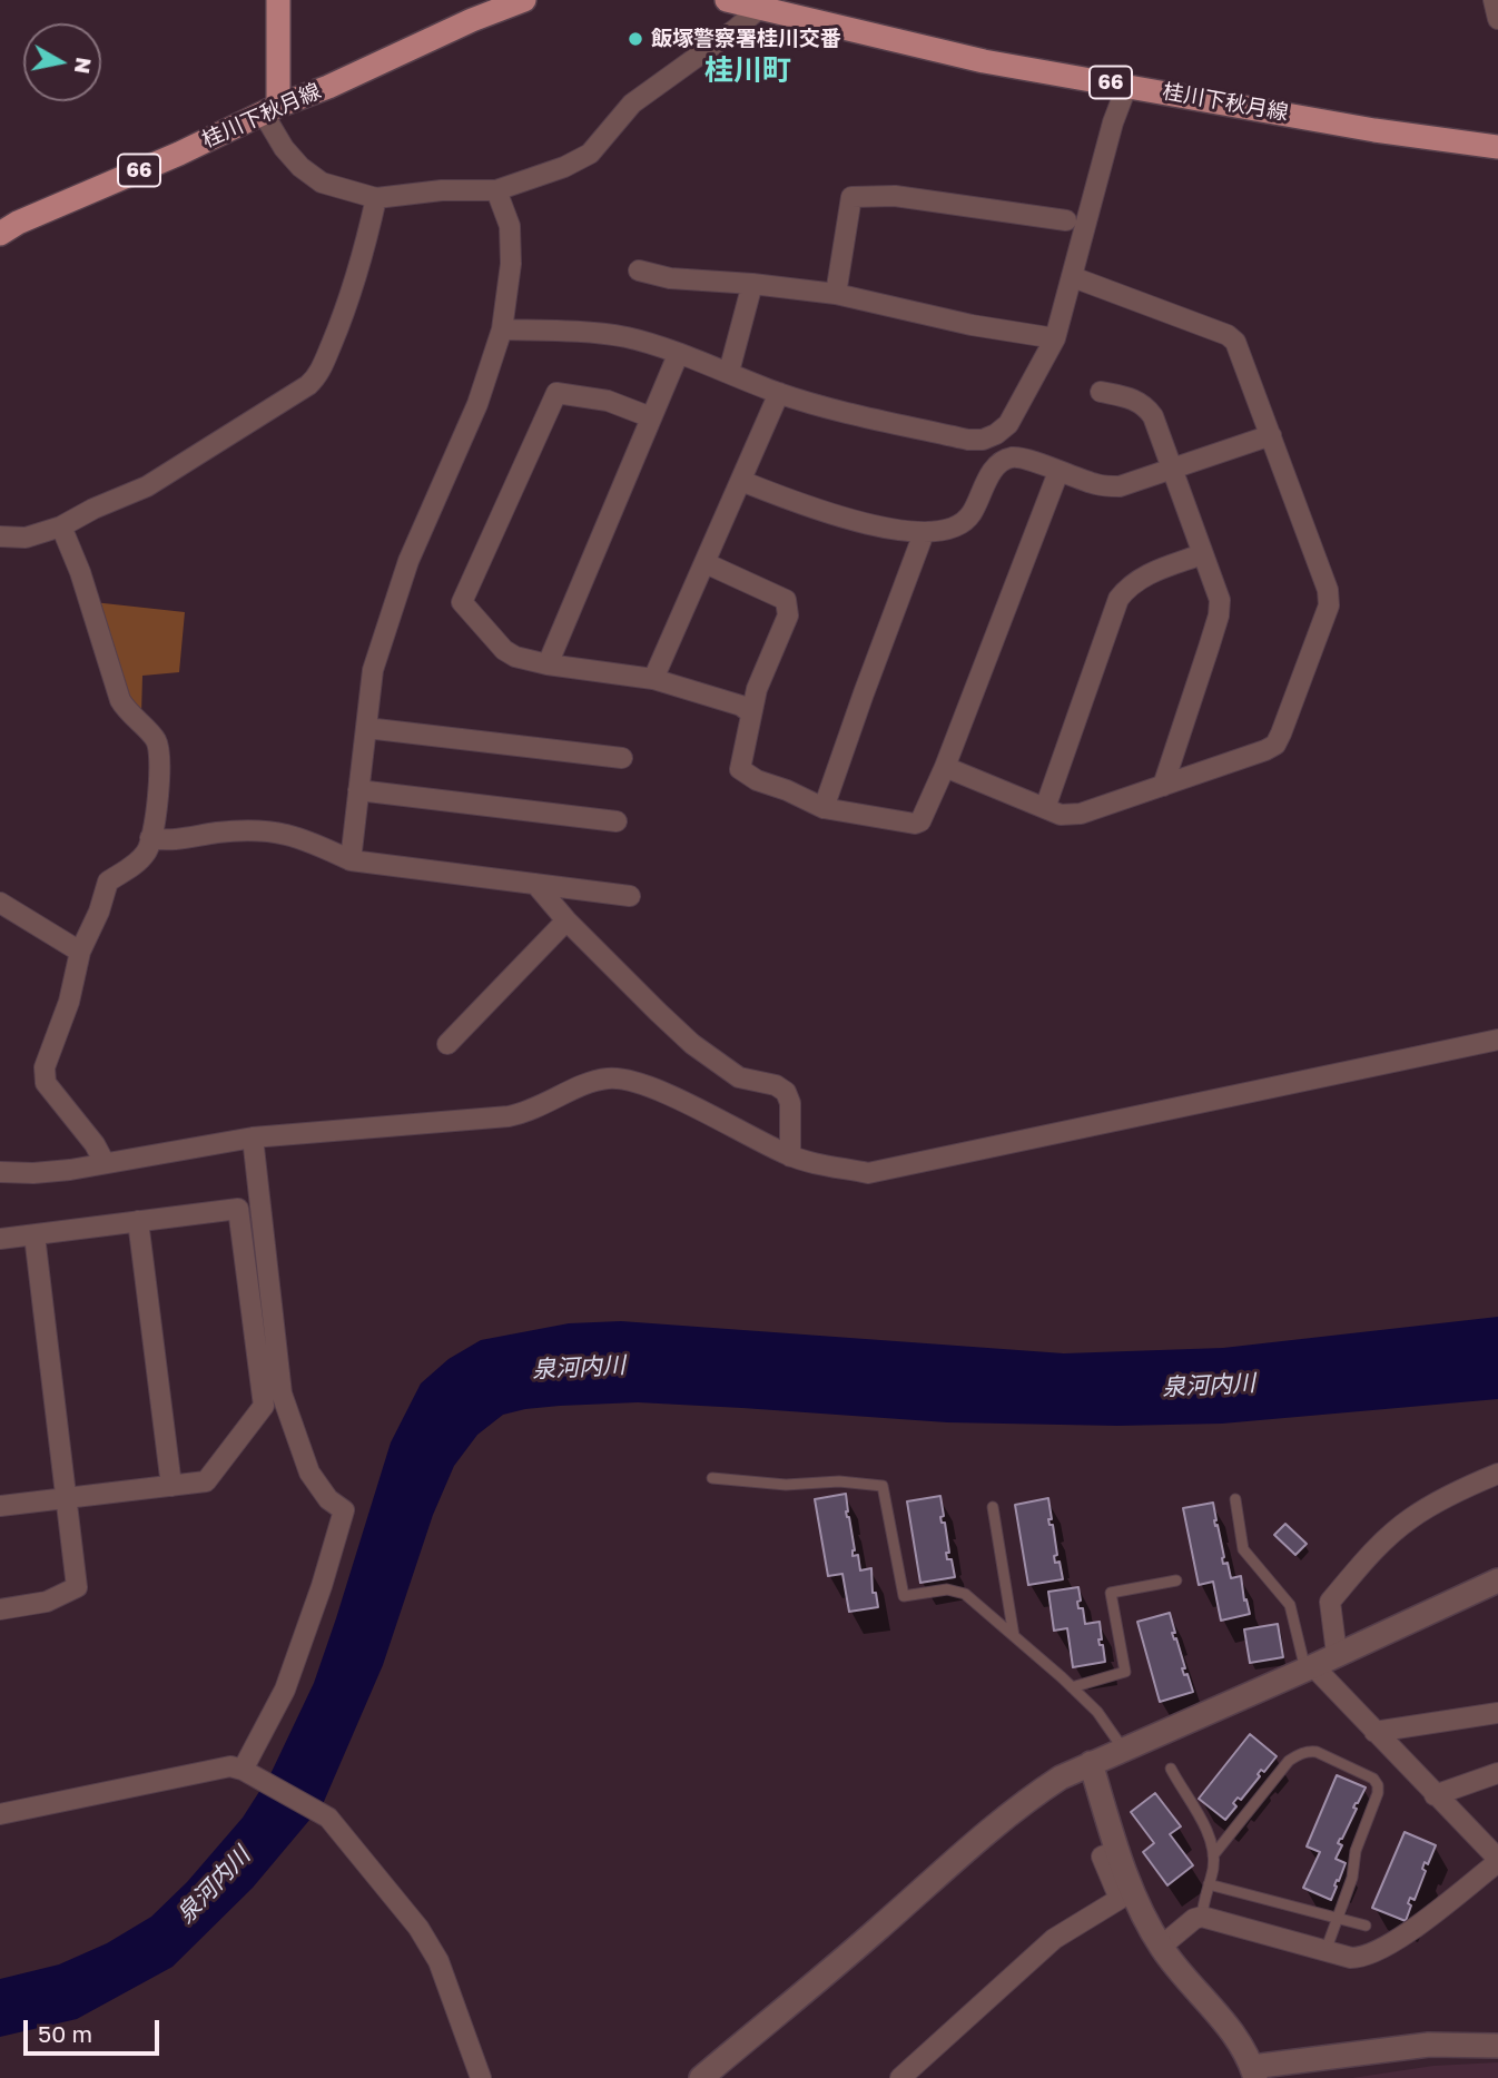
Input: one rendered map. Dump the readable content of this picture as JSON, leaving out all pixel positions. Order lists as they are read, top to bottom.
{
  "streets": {
    "main road": ["66", "桂川下秋月線"]
  },
  "districts": ["桂川町"],
  "water": ["泉河内川"],
  "places": ["飯塚警察署桂川交番"],
  "scale_bar": "50 m",
  "north": "right"
}
